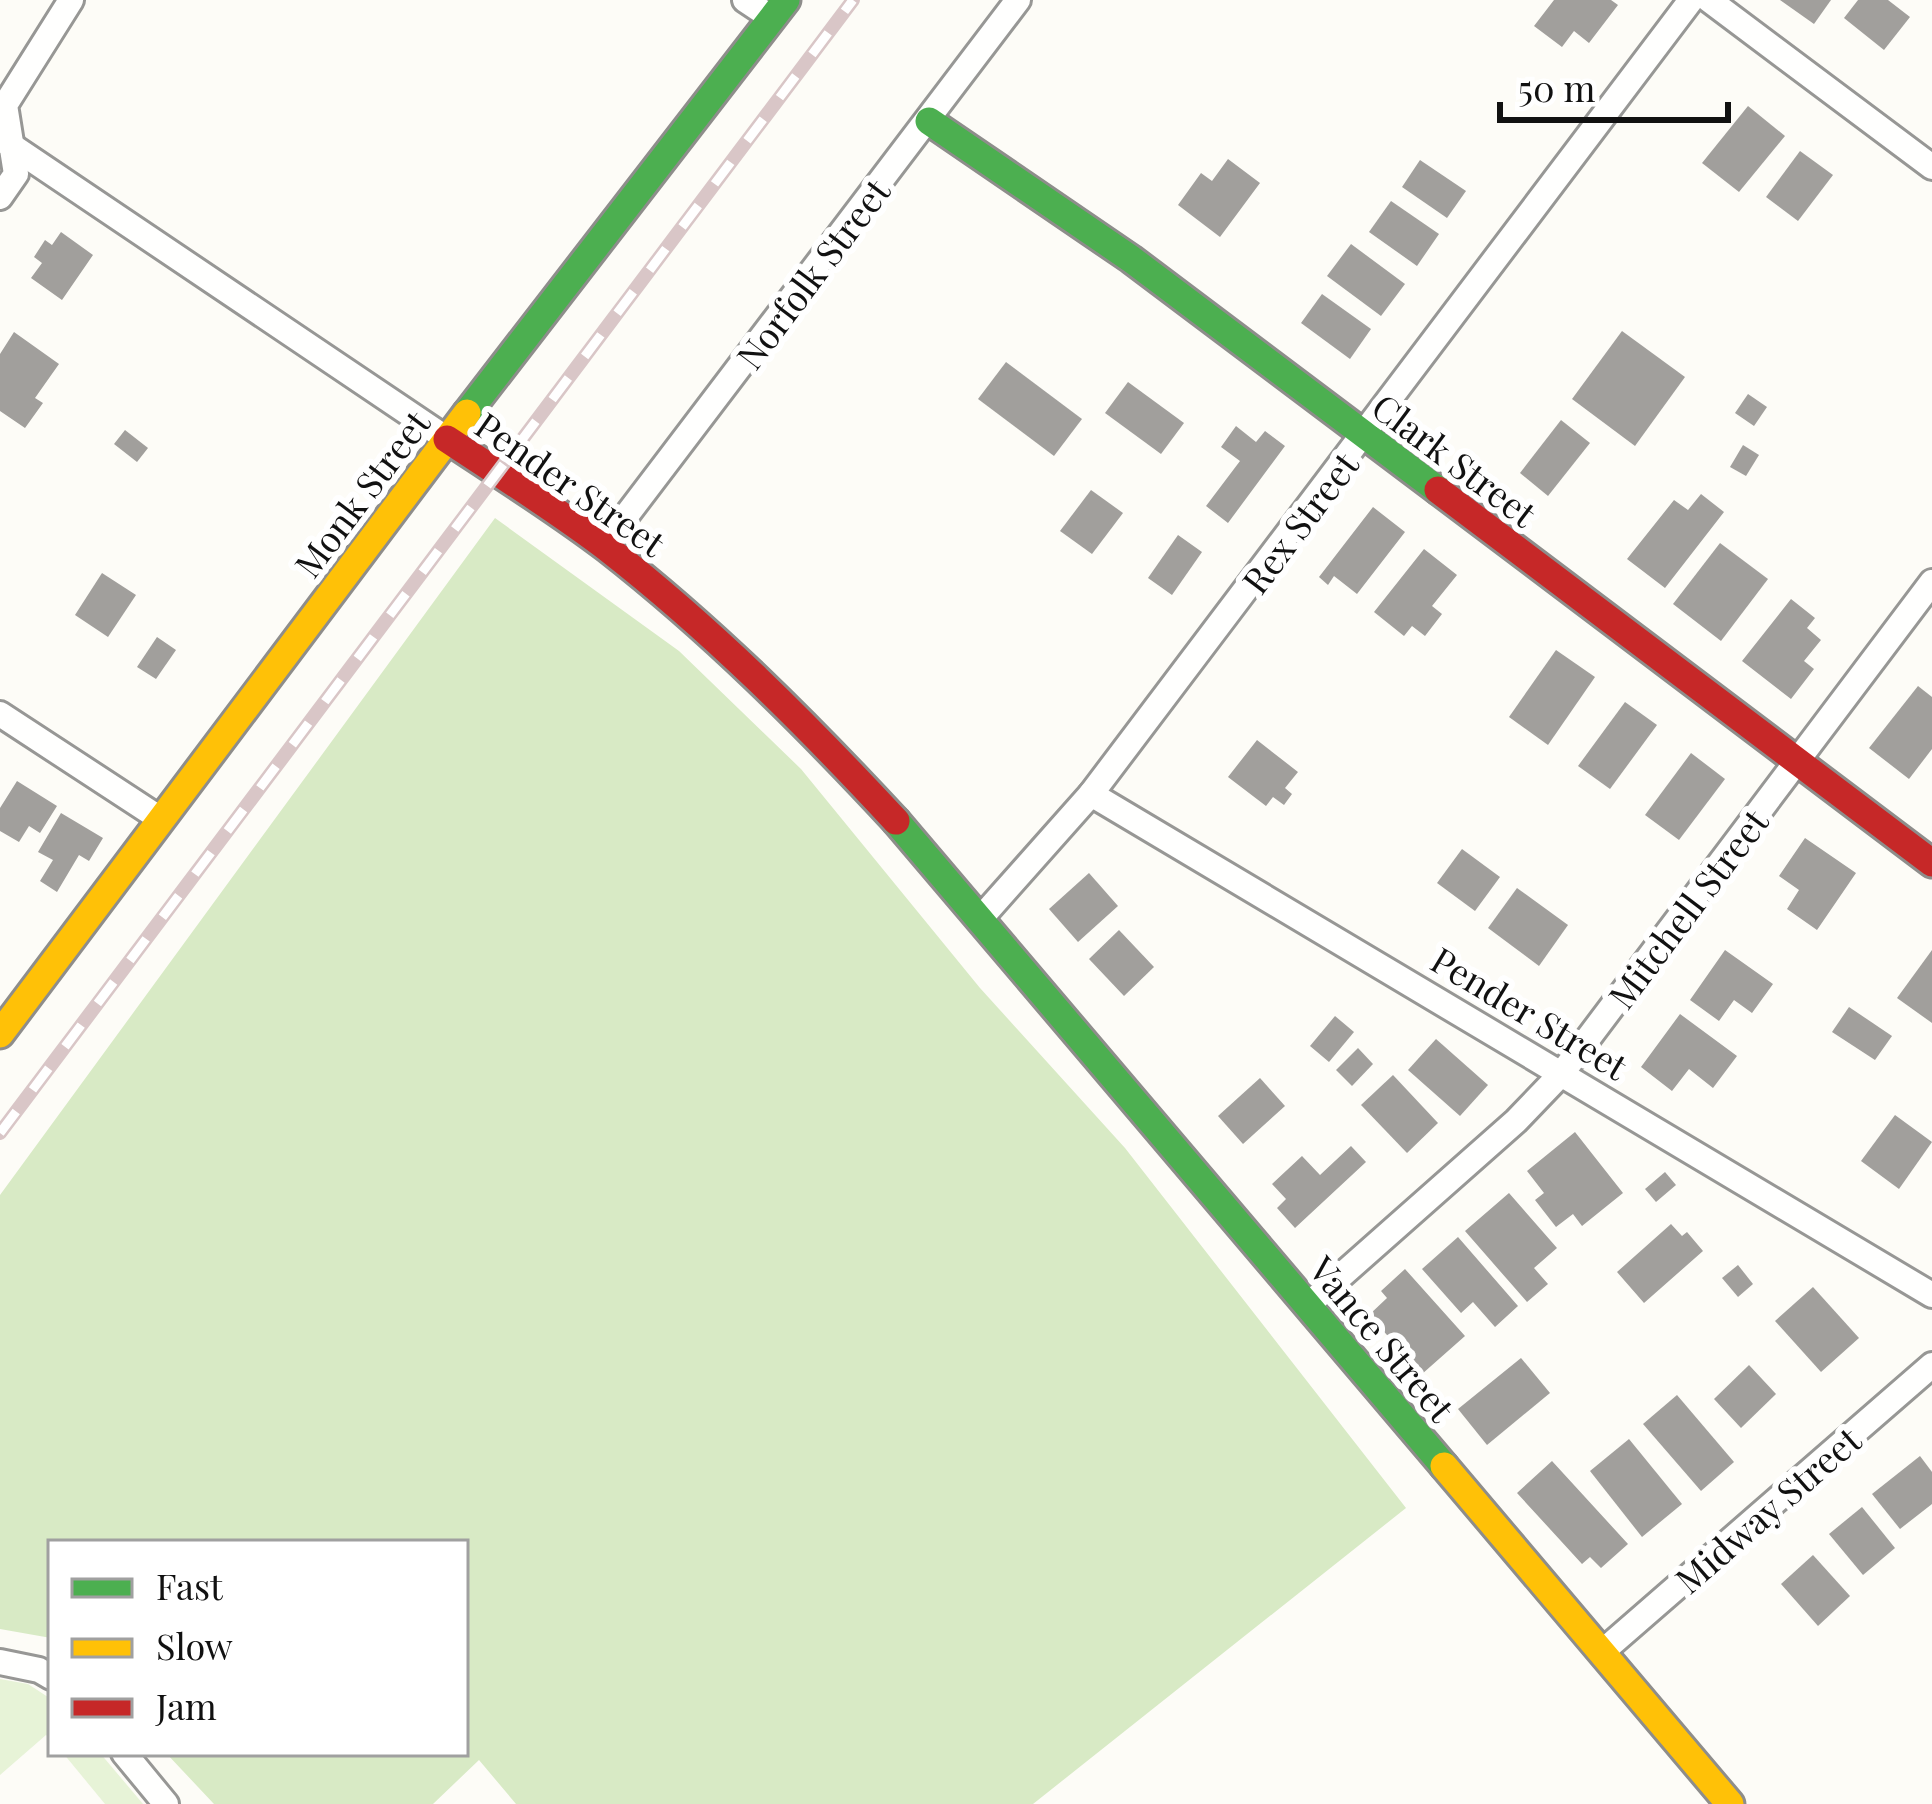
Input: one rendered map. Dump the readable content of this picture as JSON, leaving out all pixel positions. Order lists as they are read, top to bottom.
{
  "streets": {
    "street": [
      "Norfolk Street",
      "Clark Street",
      "Pender Street",
      "Monk Street",
      "Rex Street",
      "Mitchell Street",
      "Vance Street",
      "Midway Street"
    ]
  },
  "crossings": [
    ["Norfolk Street", "Clark Street"],
    ["Norfolk Street", "Pender Street"],
    ["Clark Street", "Rex Street"],
    ["Clark Street", "Mitchell Street"],
    ["Pender Street", "Monk Street"],
    ["Pender Street", "Rex Street"],
    ["Pender Street", "Mitchell Street"],
    ["Pender Street", "Vance Street"],
    ["Rex Street", "Vance Street"],
    ["Mitchell Street", "Vance Street"],
    ["Vance Street", "Midway Street"]
  ],
  "legend": ["Fast", "Slow", "Jam"],
  "scale_bar": "50 m"
}
